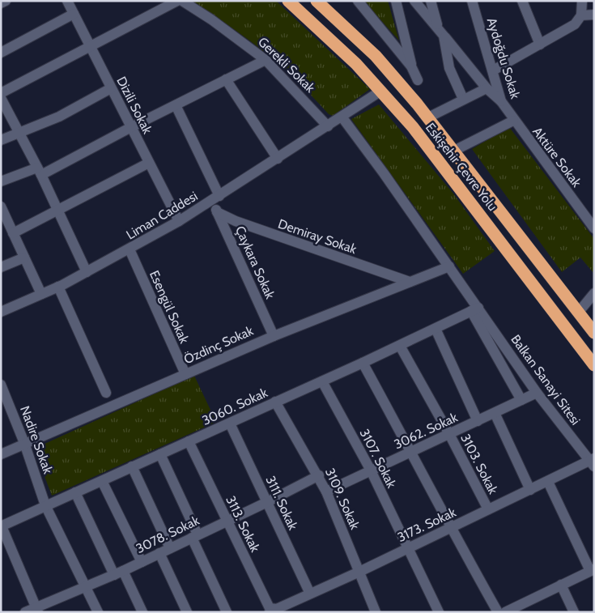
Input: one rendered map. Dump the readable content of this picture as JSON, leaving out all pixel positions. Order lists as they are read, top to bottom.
{
  "streets": {
    "highway": ["Eskişehir Çevre Yolu"],
    "street": [
      "Aydoğdu Sokak",
      "Gerekli Sokak",
      "Dizili Sokak",
      "Aktüre Sokak",
      "Liman Caddesi",
      "Demiray Sokak",
      "Çaykara Sokak",
      "Esengül Sokak",
      "Özdinç Sokak",
      "Balkan Sanayi Sitesi",
      "3060. Sokak",
      "3062. Sokak",
      "Nadire Sokak",
      "3107. Sokak",
      "3103. Sokak",
      "3109. Sokak",
      "3111. Sokak",
      "3113. Sokak",
      "3173. Sokak",
      "3078. Sokak"
    ]
  },
  "crossings": [
    ["Aydoğdu Sokak", "Aktüre Sokak"],
    ["Gerekli Sokak", "Liman Caddesi"],
    ["Dizili Sokak", "Liman Caddesi"],
    ["Eskişehir Çevre Yolu", "Liman Caddesi"],
    ["Liman Caddesi", "Çaykara Sokak"],
    ["Liman Caddesi", "Esengül Sokak"],
    ["Demiray Sokak", "Çaykara Sokak"],
    ["Demiray Sokak", "Özdinç Sokak"],
    ["Çaykara Sokak", "Özdinç Sokak"],
    ["Esengül Sokak", "Özdinç Sokak"],
    ["Özdinç Sokak", "Nadire Sokak"],
    ["Balkan Sanayi Sitesi", "3060. Sokak"],
    ["Balkan Sanayi Sitesi", "3062. Sokak"],
    ["Balkan Sanayi Sitesi", "3173. Sokak"],
    ["3060. Sokak", "Nadire Sokak"],
    ["3060. Sokak", "3107. Sokak"],
    ["3060. Sokak", "3103. Sokak"],
    ["3060. Sokak", "3109. Sokak"],
    ["3060. Sokak", "3111. Sokak"],
    ["3060. Sokak", "3113. Sokak"],
    ["3062. Sokak", "3107. Sokak"],
    ["3062. Sokak", "3103. Sokak"],
    ["3062. Sokak", "3109. Sokak"],
    ["Nadire Sokak", "3078. Sokak"],
    ["3107. Sokak", "3173. Sokak"],
    ["3103. Sokak", "3173. Sokak"],
    ["3109. Sokak", "3173. Sokak"],
    ["3109. Sokak", "3078. Sokak"],
    ["3111. Sokak", "3173. Sokak"],
    ["3111. Sokak", "3078. Sokak"],
    ["3113. Sokak", "3173. Sokak"],
    ["3113. Sokak", "3078. Sokak"]
  ]
}
